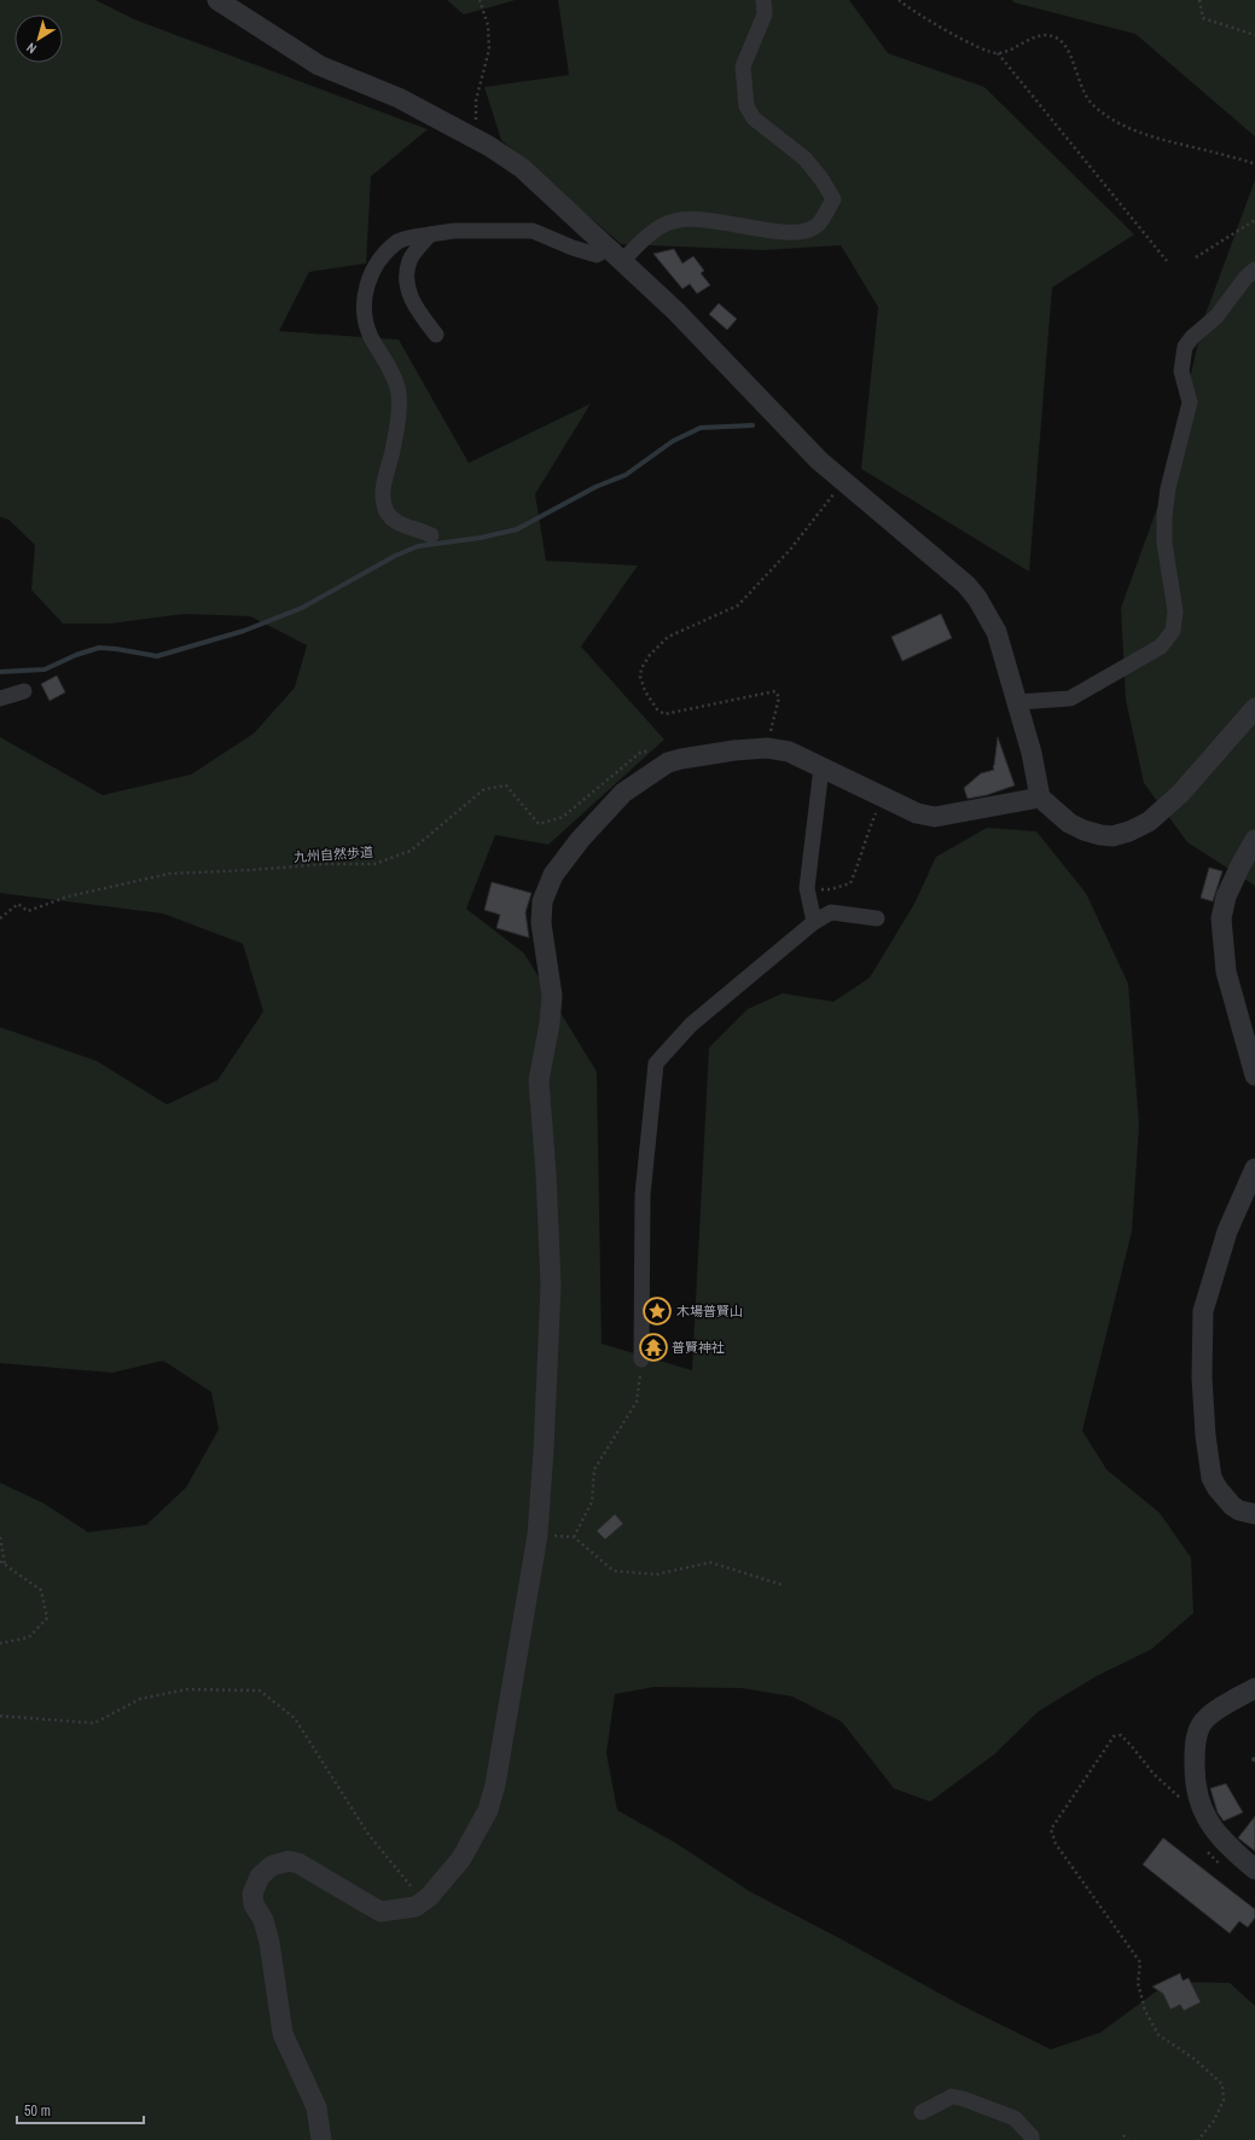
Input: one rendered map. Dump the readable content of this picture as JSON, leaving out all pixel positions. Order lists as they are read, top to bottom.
{
  "streets": {
    "path": ["九州自然歩道"]
  },
  "places": {
    "place": ["木場普賢山"],
    "temple": ["普賢神社"]
  },
  "scale_bar": "50 m",
  "north": "bottom left"
}
